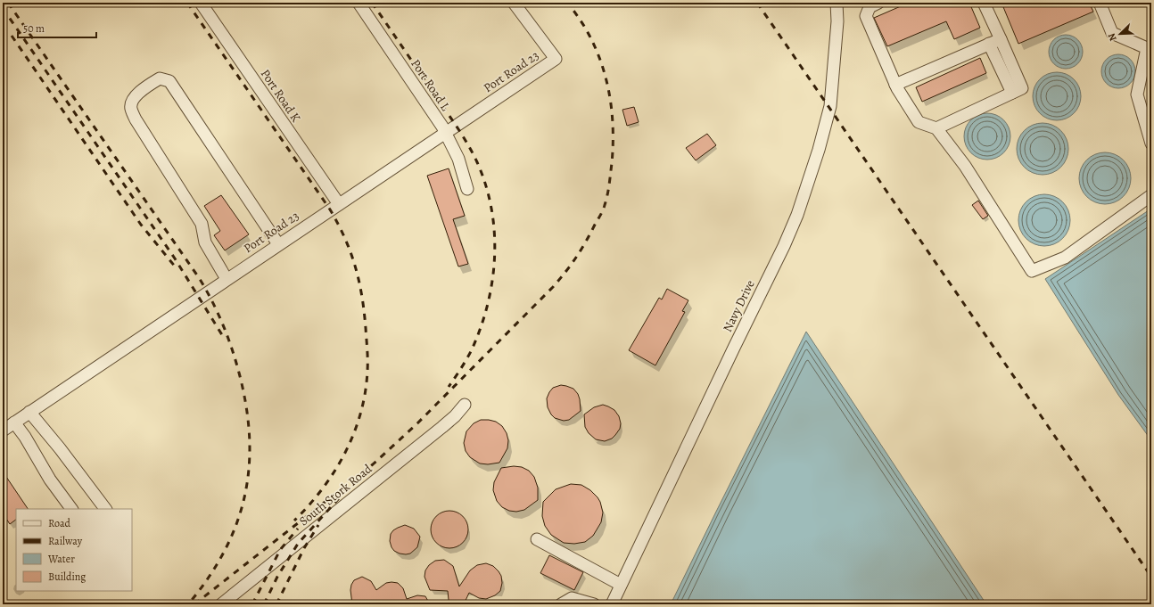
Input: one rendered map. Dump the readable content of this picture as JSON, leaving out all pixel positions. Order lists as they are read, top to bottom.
{
  "streets": {
    "street": [
      "Port Road 23",
      "Port Road L",
      "Port Road K",
      "Navy Drive",
      "South Stork Road"
    ]
  },
  "crossings": [
    ["Port Road 23", "Port Road L"],
    ["Port Road 23", "Port Road K"]
  ],
  "legend": [
    "Road",
    "Railway",
    "Water",
    "Building"
  ],
  "scale_bar": "50 m",
  "north": "bottom left"
}
